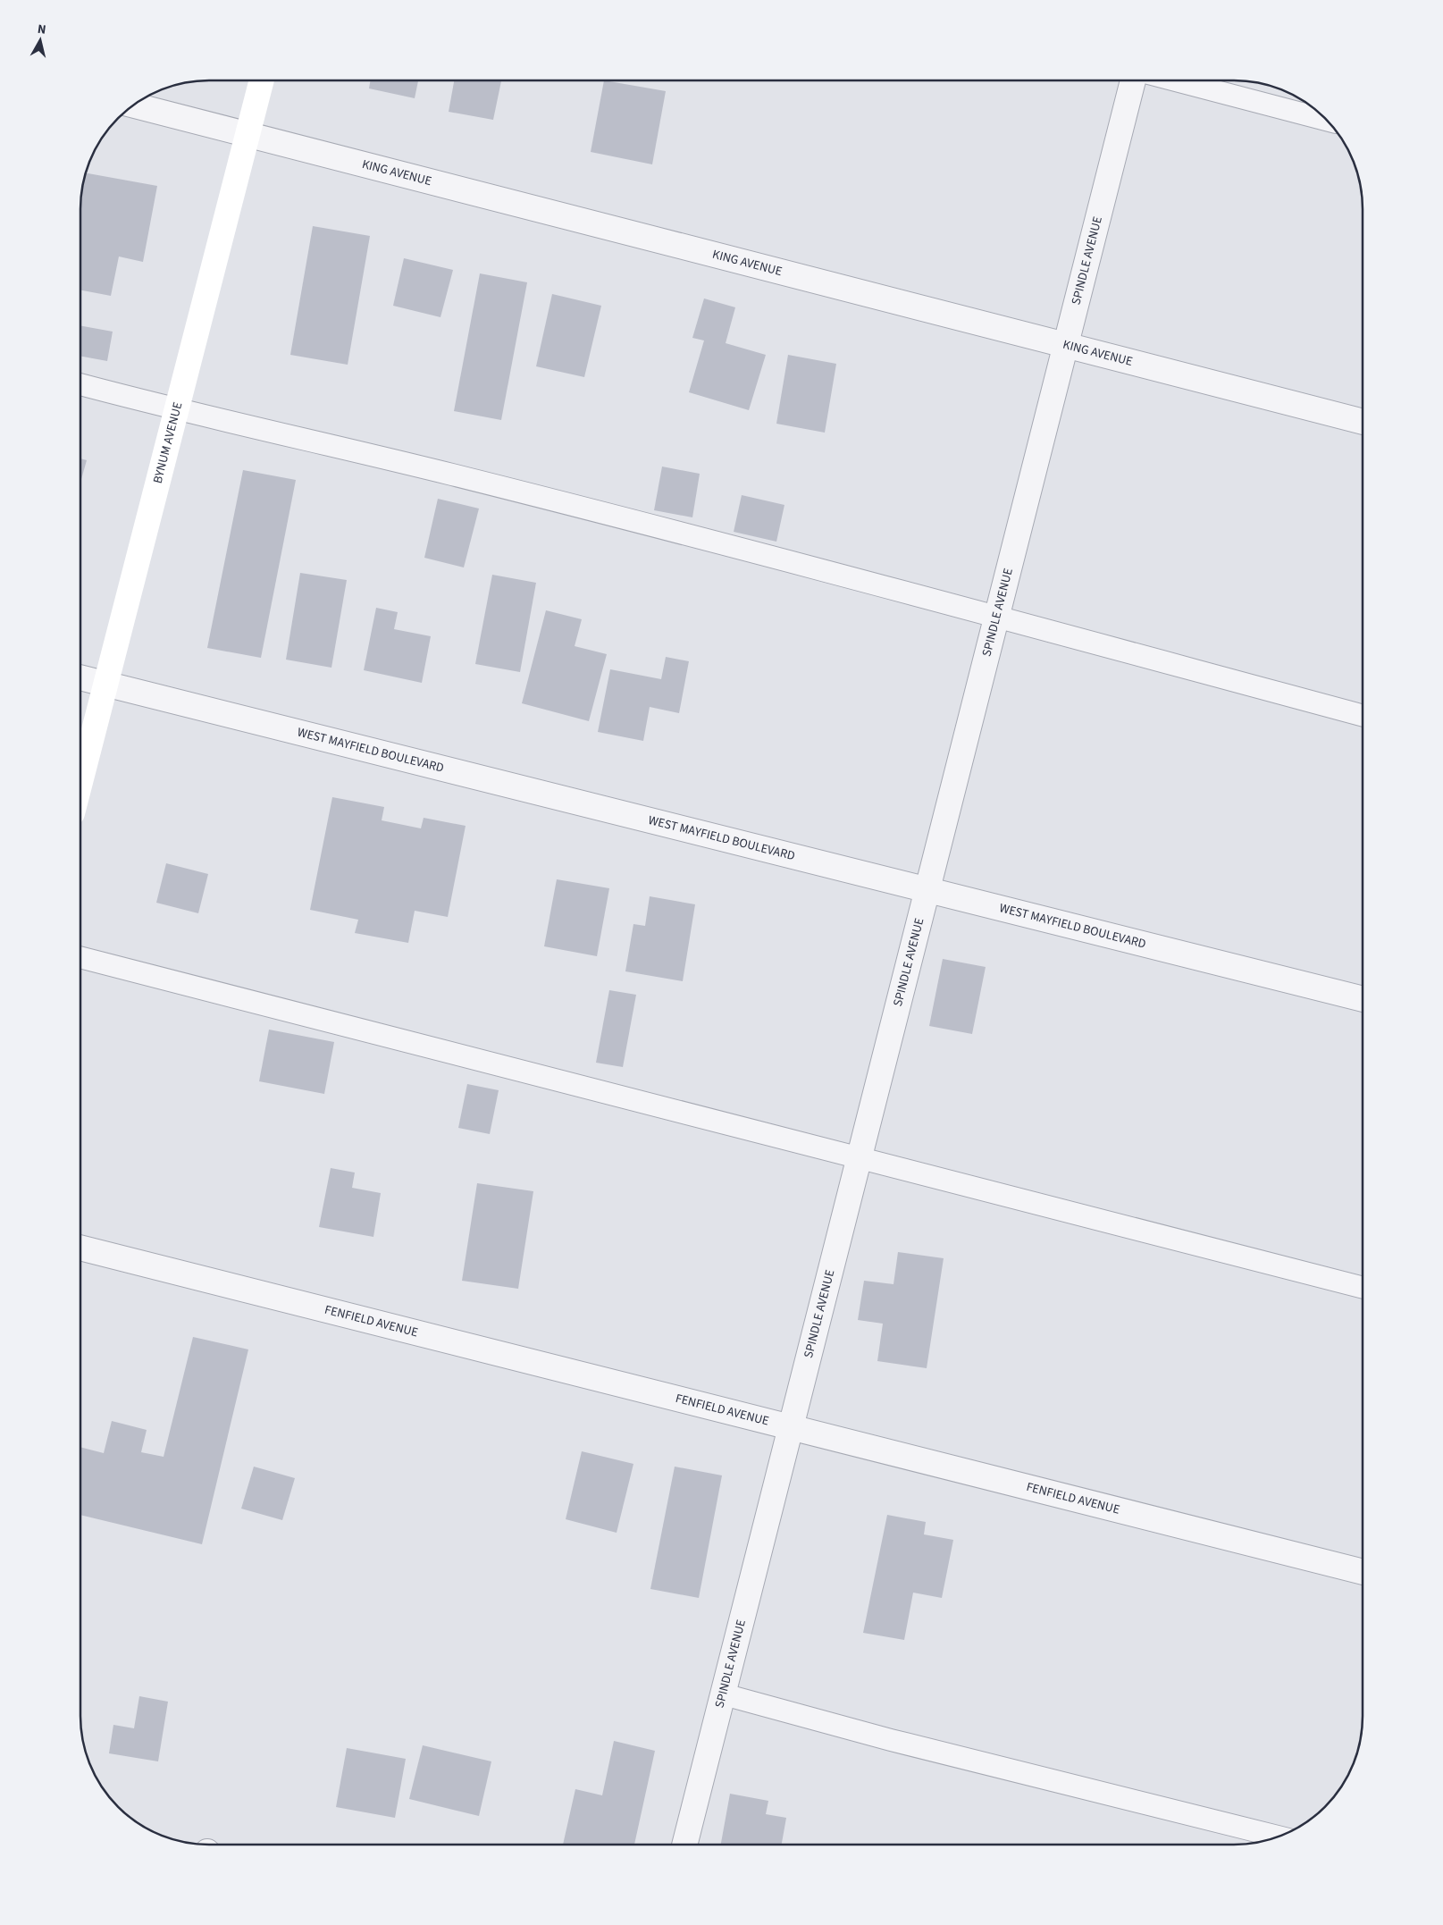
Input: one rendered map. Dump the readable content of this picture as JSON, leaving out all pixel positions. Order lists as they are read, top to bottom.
{
  "streets": {
    "main road": ["BYNUM AVENUE"],
    "street": [
      "KING AVENUE",
      "SPINDLE AVENUE",
      "WEST MAYFIELD BOULEVARD",
      "FENFIELD AVENUE"
    ]
  },
  "crossings": [
    ["KING AVENUE", "SPINDLE AVENUE"],
    ["KING AVENUE", "BYNUM AVENUE"],
    ["SPINDLE AVENUE", "WEST MAYFIELD BOULEVARD"],
    ["SPINDLE AVENUE", "FENFIELD AVENUE"],
    ["BYNUM AVENUE", "WEST MAYFIELD BOULEVARD"]
  ],
  "north": "top"
}
